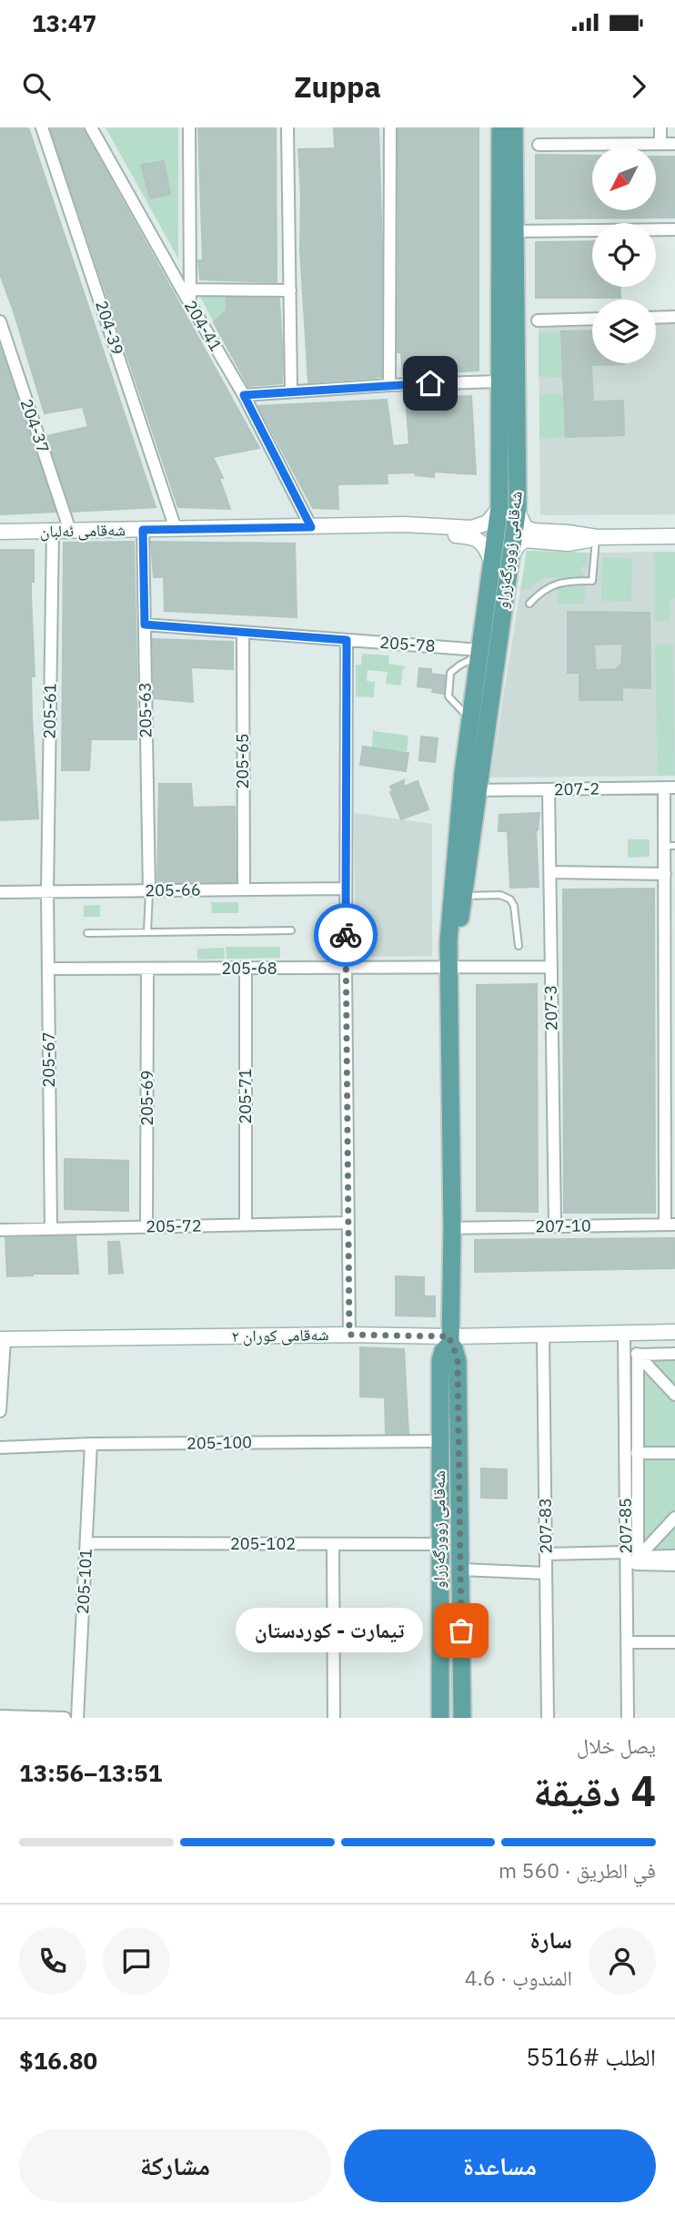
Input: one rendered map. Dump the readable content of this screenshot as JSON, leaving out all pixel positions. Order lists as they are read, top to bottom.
{
  "streets": {
    "main road": ["شەقامی زوورگەزراو"],
    "street": [
      "204-41",
      "204-39",
      "204-37",
      "شەقامی ئەلبان",
      "205-78",
      "205-63",
      "205-61",
      "205-65",
      "207-2",
      "205-66",
      "205-68",
      "207-3",
      "205-67",
      "205-71",
      "205-69",
      "205-72",
      "207-10",
      "شەقامی کوران ٢",
      "205-100",
      "207-83",
      "207-85",
      "205-102",
      "205-101"
    ]
  },
  "crossings": [
    ["204-41", "شەقامی ئەلبان"],
    ["204-39", "شەقامی ئەلبان"],
    ["204-37", "شەقامی ئەلبان"],
    ["شەقامی ئەلبان", "شەقامی زوورگەزراو"],
    ["شەقامی ئەلبان", "205-63"],
    ["شەقامی ئەلبان", "205-61"],
    ["شەقامی زوورگەزراو", "205-78"],
    ["شەقامی زوورگەزراو", "207-2"],
    ["شەقامی زوورگەزراو", "205-68"],
    ["شەقامی زوورگەزراو", "207-10"],
    ["شەقامی زوورگەزراو", "شەقامی کوران ٢"],
    ["شەقامی زوورگەزراو", "205-100"],
    ["شەقامی زوورگەزراو", "205-102"],
    ["205-78", "205-63"],
    ["205-78", "205-65"],
    ["205-63", "205-66"],
    ["205-61", "205-66"],
    ["205-61", "205-67"],
    ["205-65", "205-66"],
    ["207-2", "207-3"],
    ["205-66", "205-67"],
    ["205-68", "207-3"],
    ["205-68", "205-67"],
    ["205-68", "205-71"],
    ["205-68", "205-69"],
    ["207-3", "207-10"],
    ["205-67", "205-72"],
    ["205-71", "205-72"],
    ["205-69", "205-72"],
    ["شەقامی کوران ٢", "207-83"],
    ["شەقامی کوران ٢", "207-85"],
    ["205-100", "205-101"],
    ["205-102", "205-101"]
  ],
  "places": ["تیمارت - کوردستان"],
  "north": "bottom left",
  "page": {
    "status": "13:47",
    "header": "Zuppa",
    "bubble": "تیمارت - کوردستان",
    "heading": ["4 دقيقة", "يصل خلال", "13:51–13:56"],
    "panel": [
      "سارة",
      "المندوب · 4.6",
      "الطلب #5516",
      "$16.80"
    ],
    "bar": "في الطريق · 560 m",
    "buttons": ["مساعدة", "مشاركة"]
  }
}
